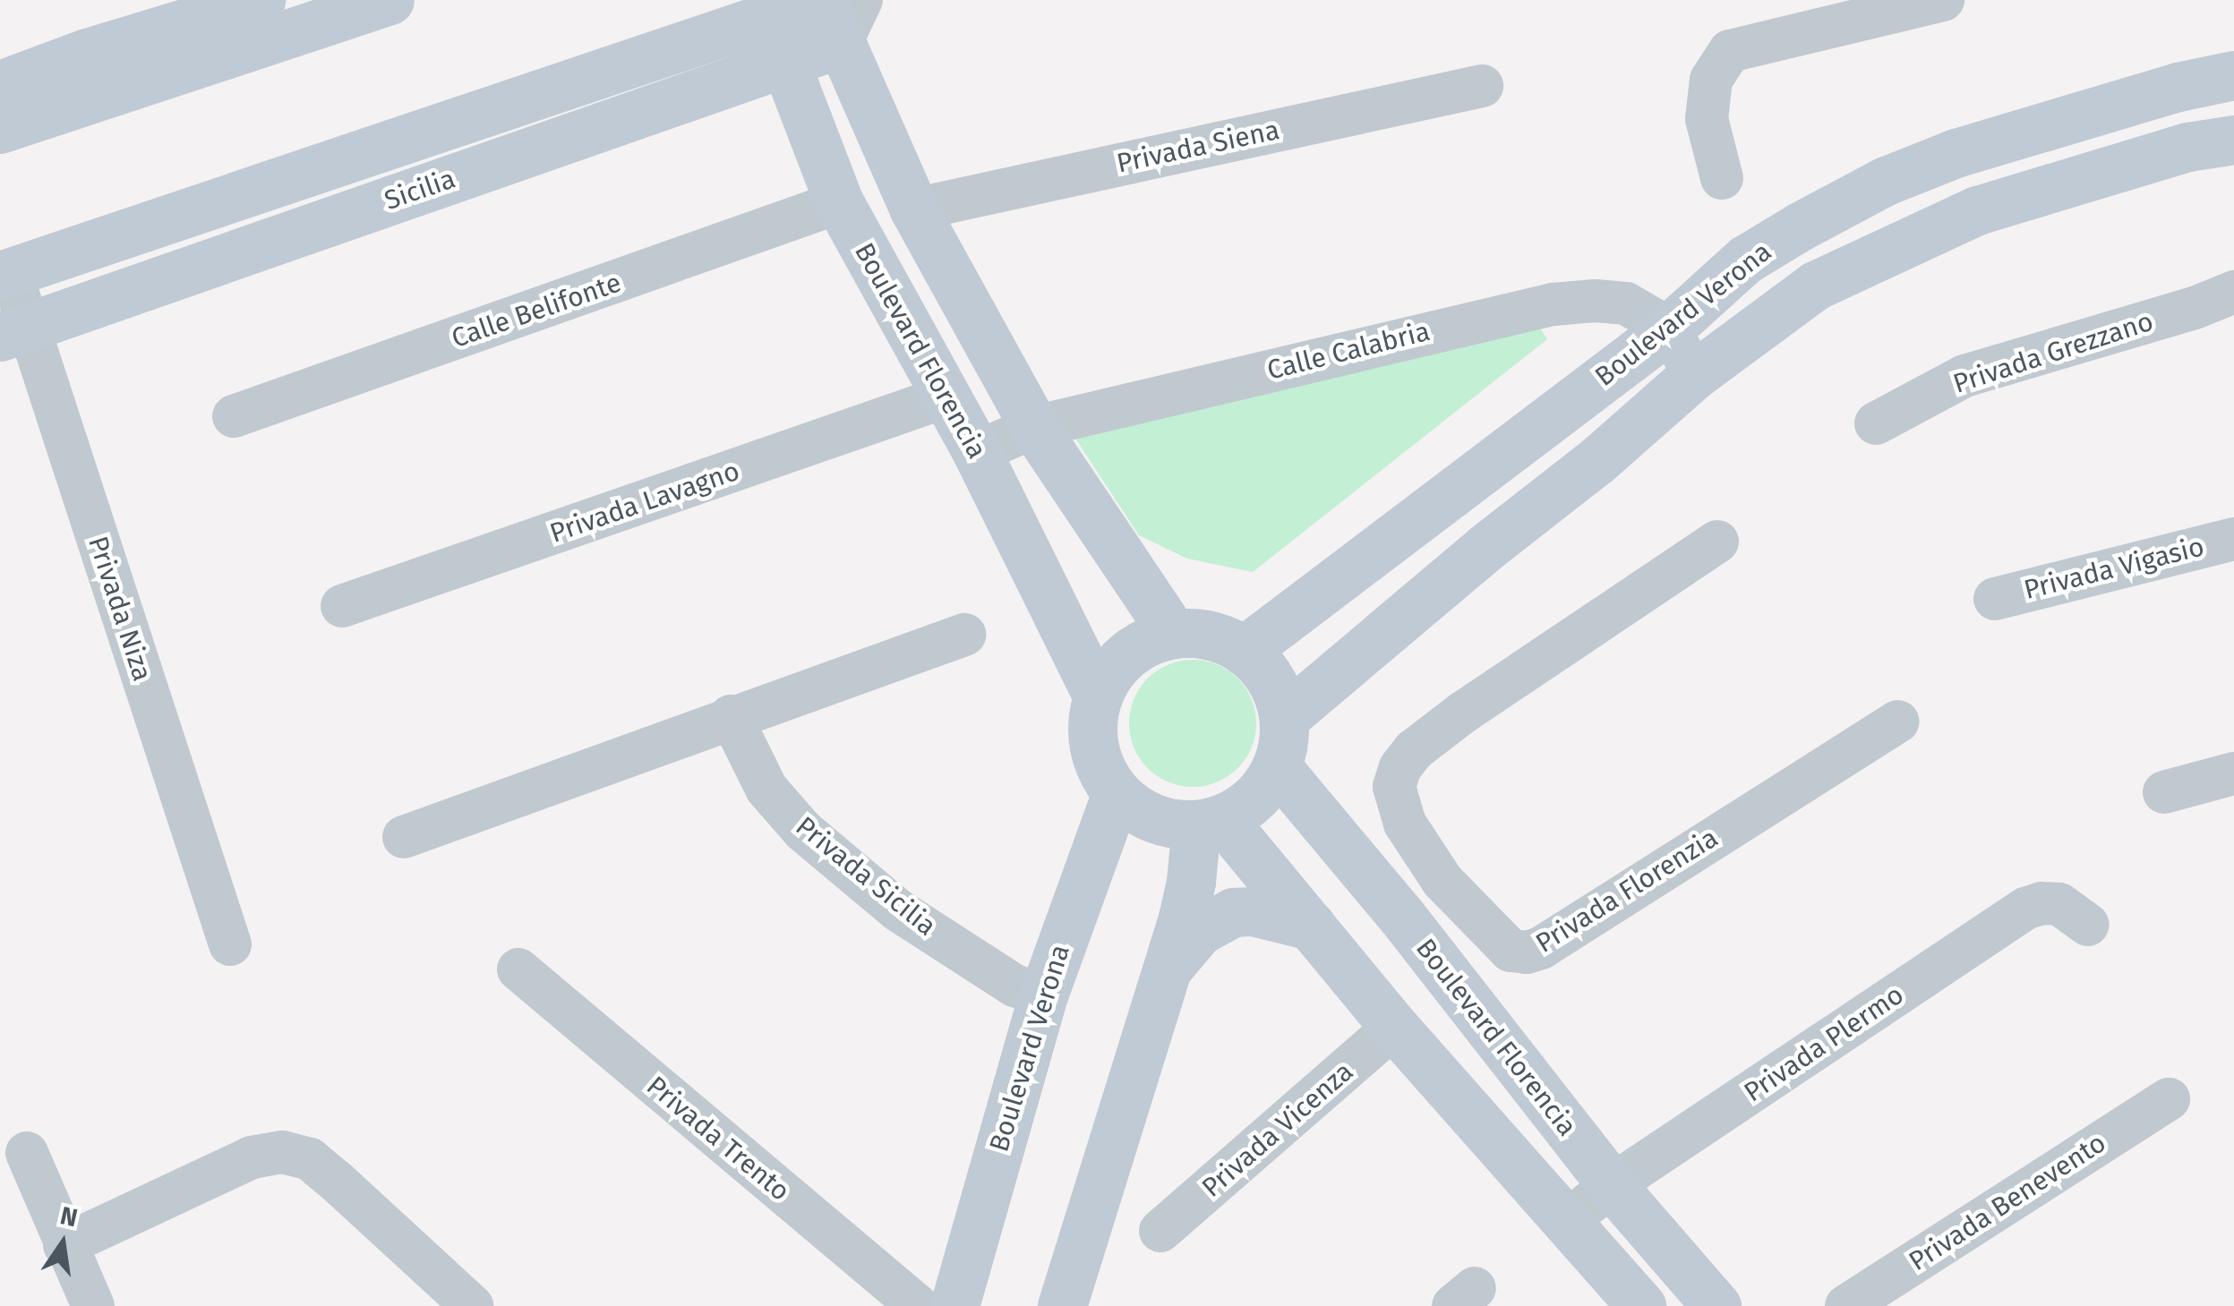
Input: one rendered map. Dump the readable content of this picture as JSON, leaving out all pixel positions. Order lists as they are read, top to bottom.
{
  "streets": {
    "street": [
      "Privada Siena",
      "Sicilia",
      "Calle Belifonte",
      "Boulevard Verona",
      "Boulevard Florencia",
      "Calle Calabria",
      "Privada Grezzano",
      "Privada Lavagno",
      "Privada Vigasio",
      "Privada Niza",
      "Privada Sicilia",
      "Privada Florenzia",
      "Privada Plermo",
      "Privada Vicenza",
      "Privada Trento",
      "Privada Benevento"
    ]
  },
  "crossings": [
    ["Sicilia", "Boulevard Florencia"],
    ["Sicilia", "Privada Niza"],
    ["Calle Belifonte", "Boulevard Florencia"],
    ["Boulevard Verona", "Boulevard Florencia"],
    ["Boulevard Verona", "Calle Calabria"],
    ["Boulevard Verona", "Privada Sicilia"],
    ["Boulevard Florencia", "Calle Calabria"],
    ["Boulevard Florencia", "Privada Lavagno"],
    ["Boulevard Florencia", "Privada Plermo"]
  ],
  "north": "top"
}
